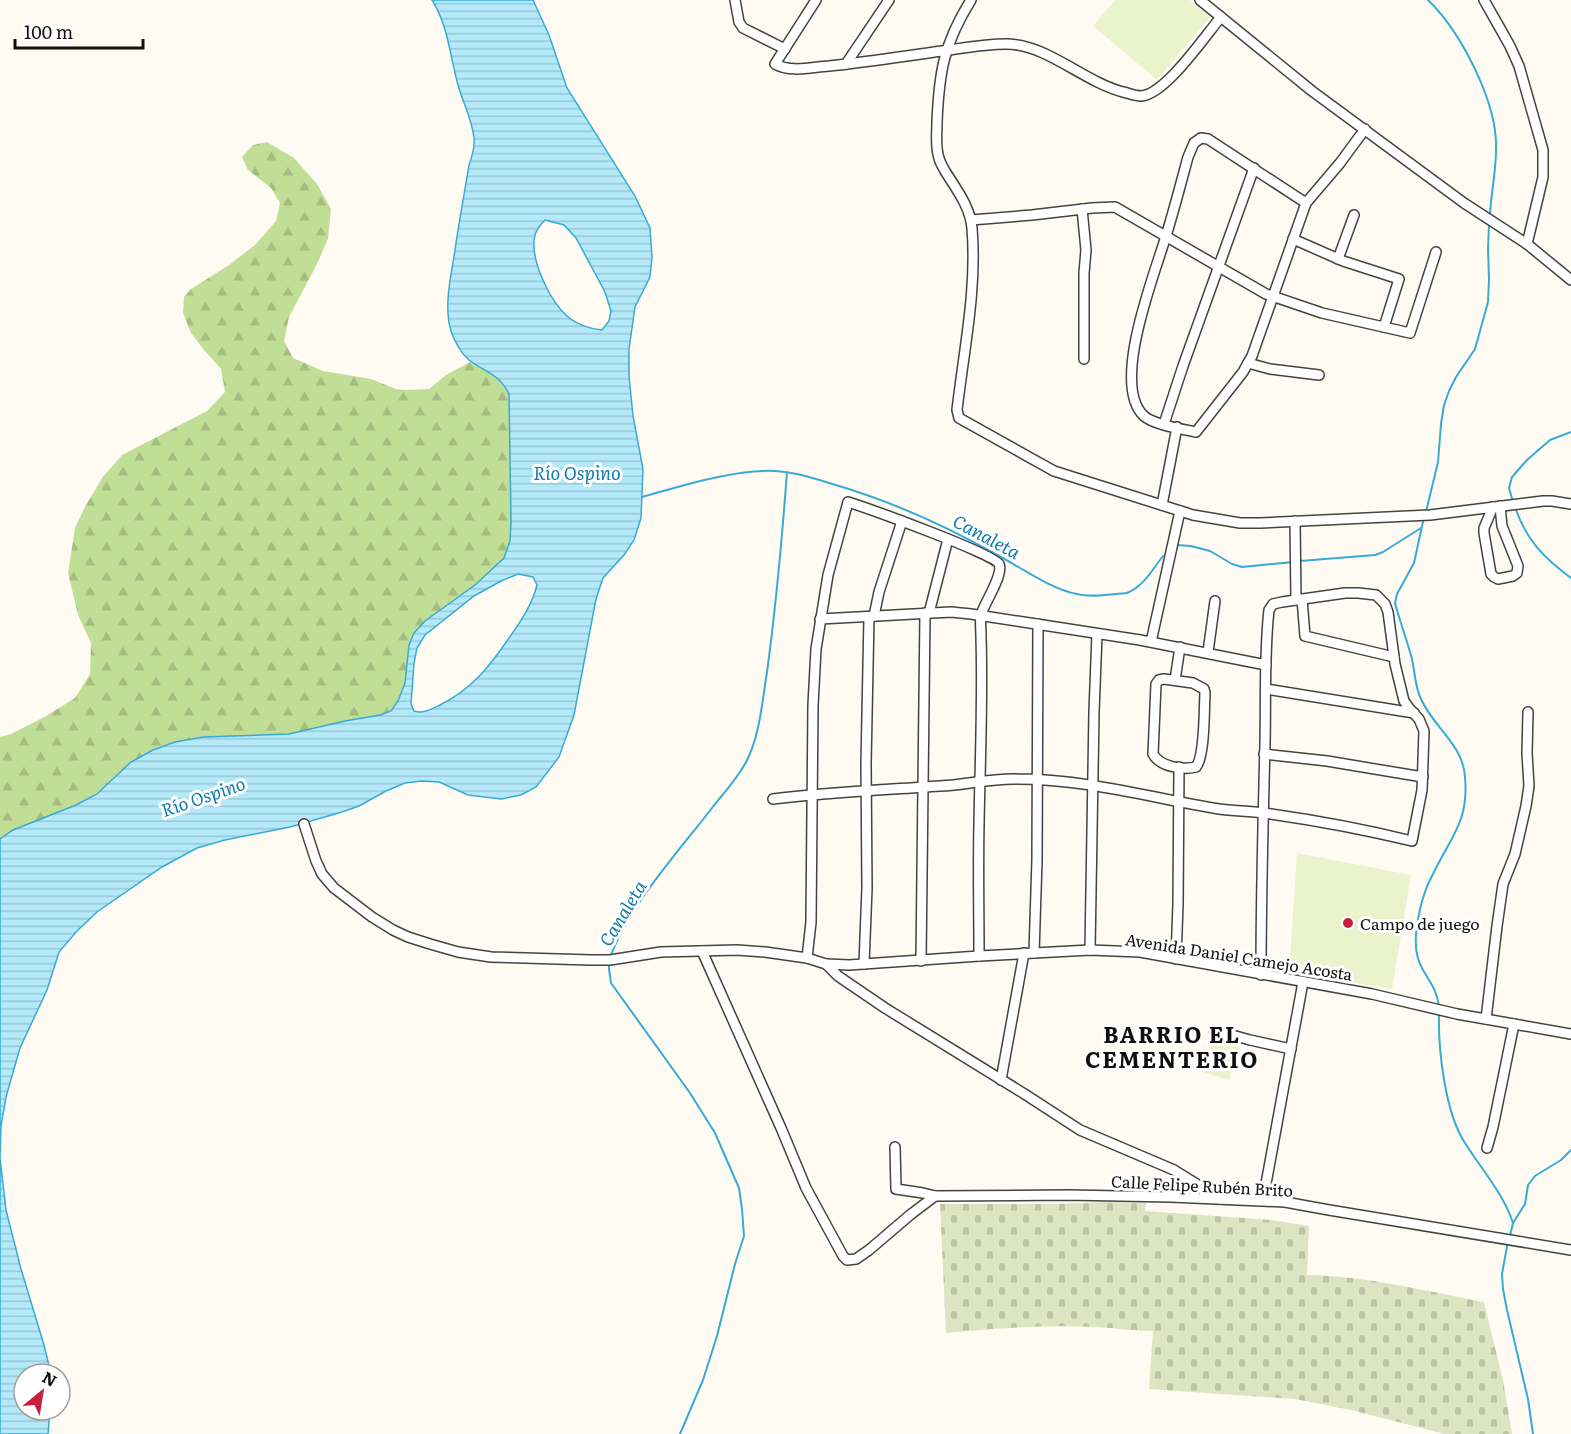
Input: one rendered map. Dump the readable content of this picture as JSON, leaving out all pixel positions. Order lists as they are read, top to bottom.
{
  "streets": {
    "street": ["Avenida Daniel Camejo Acosta", "Calle Felipe Rubén Brito"]
  },
  "districts": ["BARRIO EL CEMENTERIO"],
  "water": ["Río Ospino", "Canaleta"],
  "places": ["Campo de juego"],
  "scale_bar": "100 m",
  "north": "top right"
}
